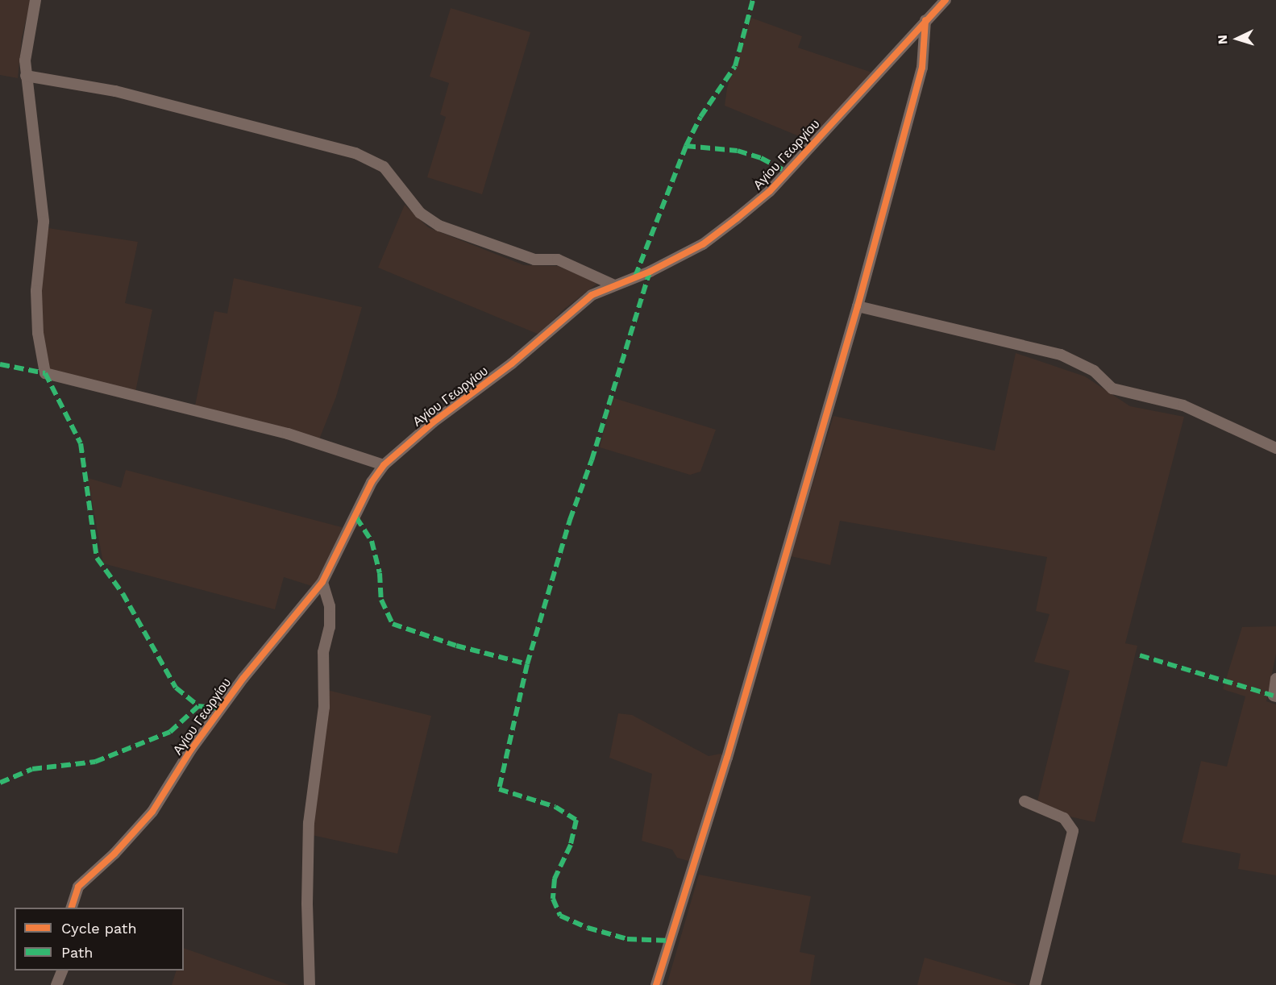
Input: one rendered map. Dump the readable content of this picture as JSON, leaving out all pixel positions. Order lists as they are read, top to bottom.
{
  "streets": {
    "street": ["Αγίου Γεωργίου"]
  },
  "legend": ["Cycle path", "Path"],
  "north": "left"
}
